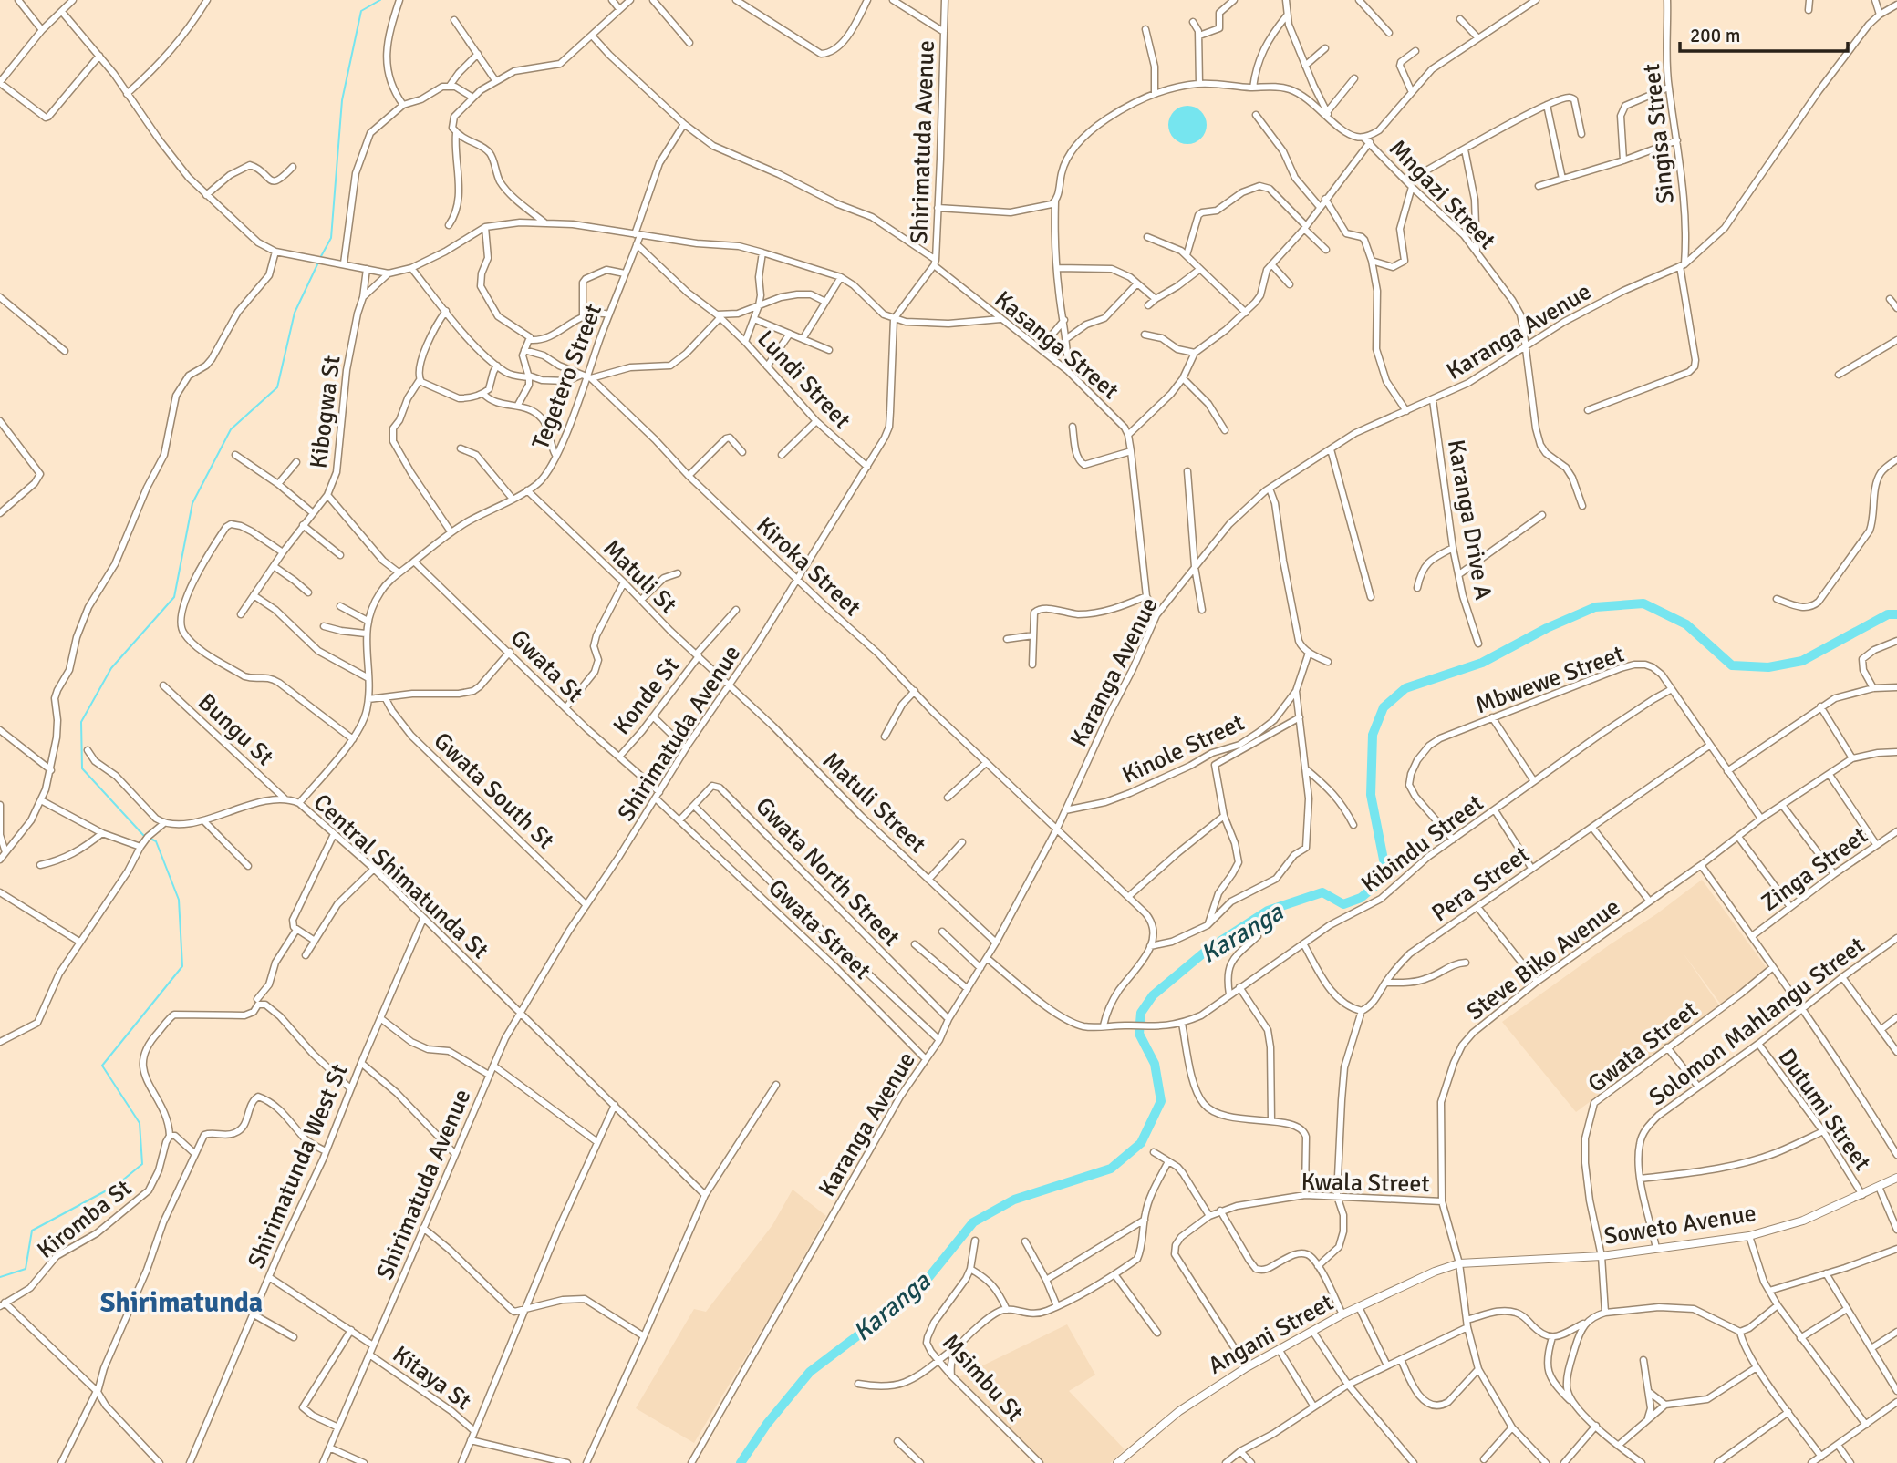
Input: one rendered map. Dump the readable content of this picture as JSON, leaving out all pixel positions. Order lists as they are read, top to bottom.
{
  "streets": {
    "street": [
      "Singisa Street",
      "Shirimatuda Avenue",
      "Mngazi Street",
      "Karanga Avenue",
      "Kasanga Street",
      "Tegetero Street",
      "Lundi Street",
      "Kibogwa St",
      "Karanga Drive A",
      "Kiroka Street",
      "Matuli St",
      "Gwata St",
      "Mbwewe Street",
      "Konde St",
      "Bungu St",
      "Kinole Street",
      "Gwata South St",
      "Matuli Street",
      "Kibindu Street",
      "Zinga Street",
      "Gwata North Street",
      "Central Shimatunda St",
      "Pera Street",
      "Gwata Street",
      "Steve Biko Avenue",
      "Solomon Mahlangu Street",
      "Dutumi Street",
      "Shirimatunda West St",
      "Kwala Street",
      "Kiromba St",
      "Soweto Avenue",
      "Angani Street",
      "Kitaya St",
      "Msimbu St"
    ]
  },
  "crossings": [
    ["Singisa Street", "Karanga Avenue"],
    ["Shirimatuda Avenue", "Kasanga Street"],
    ["Shirimatuda Avenue", "Lundi Street"],
    ["Shirimatuda Avenue", "Kiroka Street"],
    ["Shirimatuda Avenue", "Matuli St"],
    ["Shirimatuda Avenue", "Gwata St"],
    ["Shirimatuda Avenue", "Gwata South St"],
    ["Shirimatuda Avenue", "Matuli Street"],
    ["Shirimatuda Avenue", "Central Shimatunda St"],
    ["Shirimatuda Avenue", "Gwata Street"],
    ["Shirimatuda Avenue", "Kitaya St"],
    ["Mngazi Street", "Karanga Avenue"],
    ["Karanga Avenue", "Karanga Drive A"],
    ["Karanga Avenue", "Kiroka Street"],
    ["Karanga Avenue", "Kinole Street"],
    ["Karanga Avenue", "Matuli Street"],
    ["Karanga Avenue", "Gwata North Street"],
    ["Karanga Avenue", "Gwata Street"],
    ["Kasanga Street", "Tegetero Street"],
    ["Tegetero Street", "Lundi Street"],
    ["Tegetero Street", "Kiroka Street"],
    ["Tegetero Street", "Matuli St"],
    ["Tegetero Street", "Gwata St"],
    ["Tegetero Street", "Central Shimatunda St"],
    ["Matuli St", "Konde St"],
    ["Matuli St", "Matuli Street"],
    ["Gwata St", "Konde St"],
    ["Mbwewe Street", "Kibindu Street"],
    ["Mbwewe Street", "Pera Street"],
    ["Mbwewe Street", "Steve Biko Avenue"],
    ["Bungu St", "Central Shimatunda St"],
    ["Gwata North Street", "Gwata Street"],
    ["Central Shimatunda St", "Shirimatunda West St"],
    ["Gwata Street", "Soweto Avenue"],
    ["Steve Biko Avenue", "Kwala Street"],
    ["Steve Biko Avenue", "Soweto Avenue"],
    ["Steve Biko Avenue", "Angani Street"],
    ["Solomon Mahlangu Street", "Dutumi Street"],
    ["Solomon Mahlangu Street", "Soweto Avenue"],
    ["Dutumi Street", "Soweto Avenue"],
    ["Shirimatunda West St", "Kitaya St"],
    ["Kwala Street", "Angani Street"],
    ["Soweto Avenue", "Angani Street"]
  ],
  "districts": ["Shirimatunda"],
  "water": ["Karanga"],
  "scale_bar": "200 m"
}
